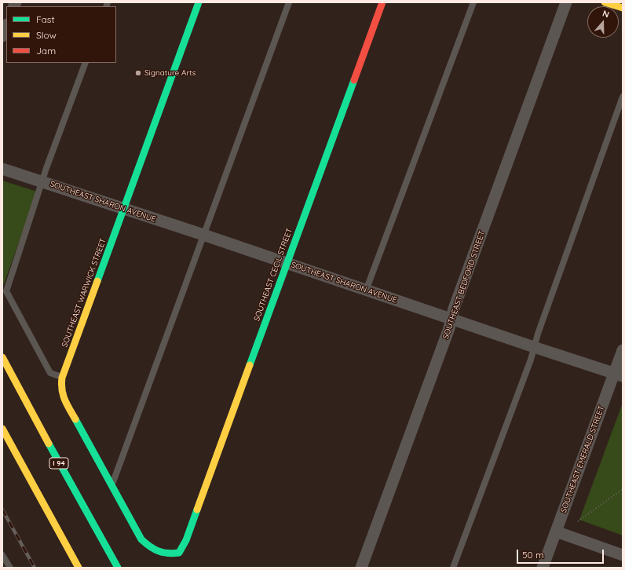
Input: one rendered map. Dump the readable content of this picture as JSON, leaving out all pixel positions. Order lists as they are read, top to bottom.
{
  "streets": {
    "main road": ["SOUTHEAST CECIL STREET", "SOUTHEAST WARWICK STREET", "I 94"],
    "street": ["SOUTHEAST SHARON AVENUE", "SOUTHEAST BEDFORD STREET", "SOUTHEAST EMERALD STREET"]
  },
  "crossings": [
    ["SOUTHEAST SHARON AVENUE", "SOUTHEAST CECIL STREET"],
    ["SOUTHEAST SHARON AVENUE", "SOUTHEAST BEDFORD STREET"],
    ["SOUTHEAST SHARON AVENUE", "SOUTHEAST WARWICK STREET"],
    ["SOUTHEAST SHARON AVENUE", "SOUTHEAST EMERALD STREET"],
    ["SOUTHEAST CECIL STREET", "SOUTHEAST WARWICK STREET"]
  ],
  "places": ["Signature Arts"],
  "legend": ["Fast", "Slow", "Jam"],
  "scale_bar": "50 m",
  "north": "top"
}
